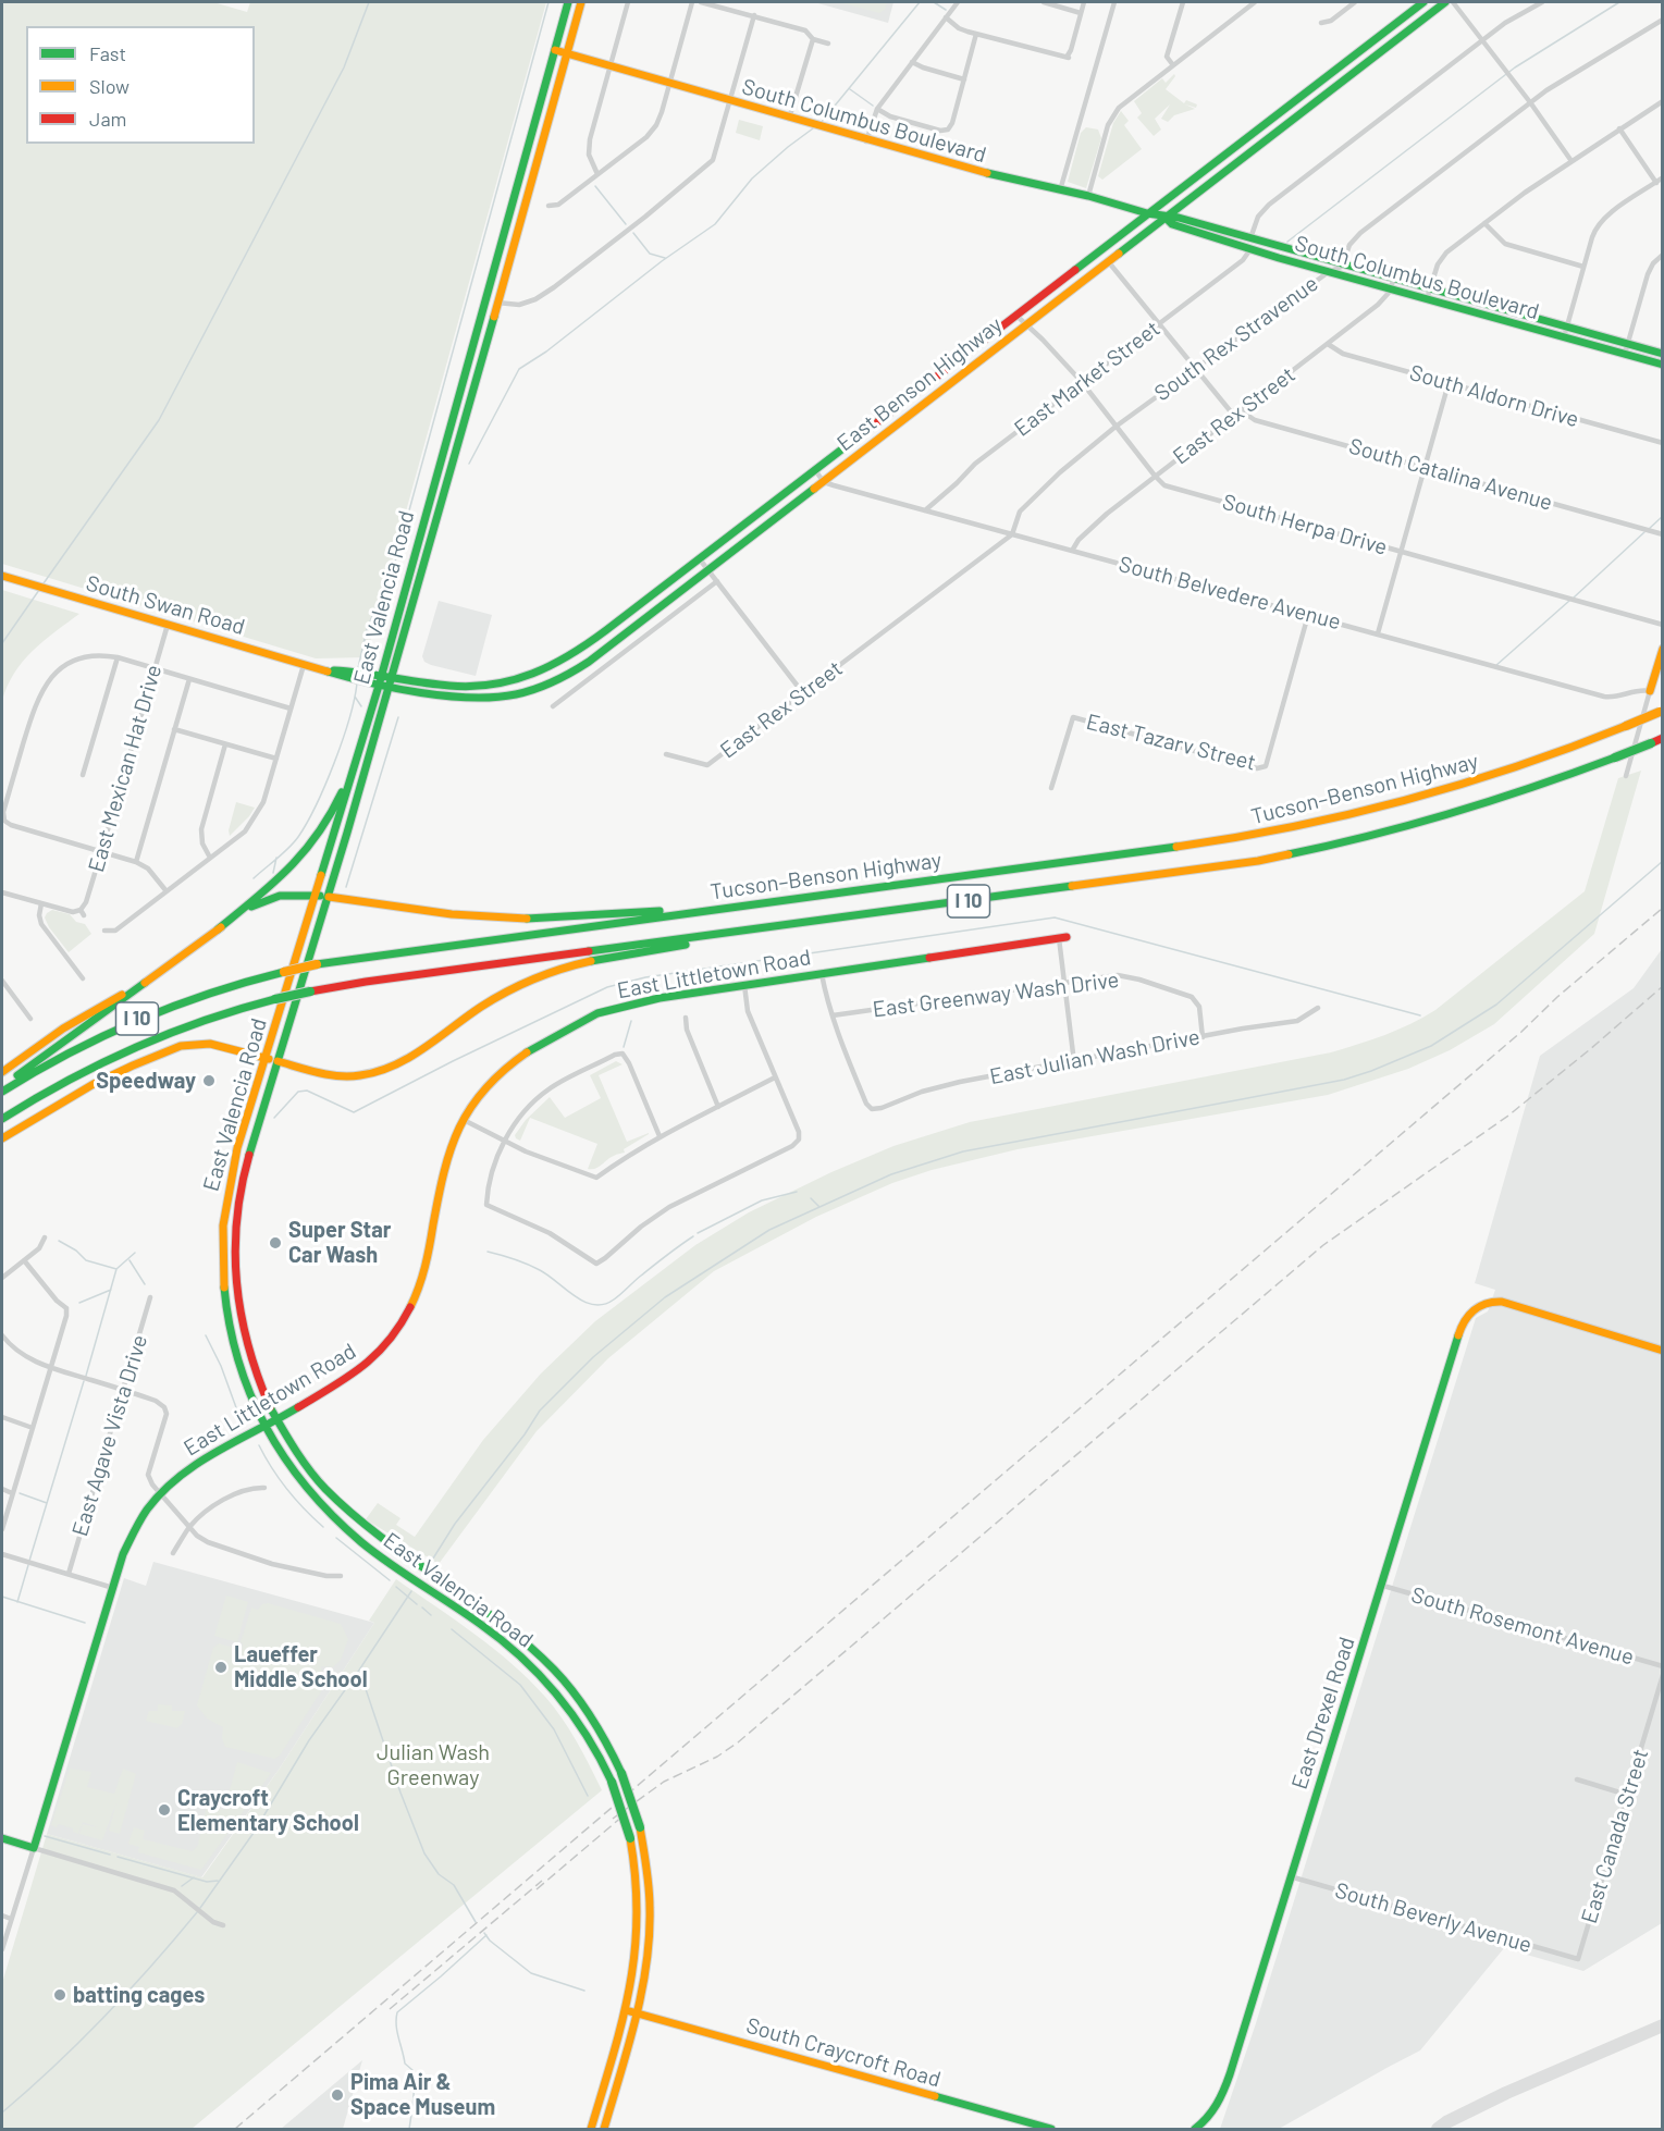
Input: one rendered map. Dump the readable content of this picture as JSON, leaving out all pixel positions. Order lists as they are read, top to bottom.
{
  "streets": {
    "main road": [
      "South Columbus Boulevard",
      "East Benson Highway",
      "East Valencia Road",
      "South Swan Road",
      "Tucson–Benson Highway",
      "I 10",
      "East Littletown Road",
      "East Drexel Road",
      "South Craycroft Road"
    ],
    "street": [
      "South Rex Stravenue",
      "East Market Street",
      "South Aldorn Drive",
      "East Rex Street",
      "South Catalina Avenue",
      "South Herpa Drive",
      "South Belvedere Avenue",
      "East Tazarv Street",
      "East Mexican Hat Drive",
      "East Greenway Wash Drive",
      "East Julian Wash Drive",
      "East Agave Vista Drive",
      "South Rosemont Avenue",
      "East Canada Street",
      "South Beverly Avenue"
    ]
  },
  "crossings": [
    ["South Columbus Boulevard", "South Rex Stravenue"],
    ["South Columbus Boulevard", "East Market Street"],
    ["South Columbus Boulevard", "East Benson Highway"],
    ["South Columbus Boulevard", "East Rex Street"],
    ["South Columbus Boulevard", "East Valencia Road"],
    ["South Rex Stravenue", "East Rex Street"],
    ["South Rex Stravenue", "South Herpa Drive"],
    ["South Rex Stravenue", "South Belvedere Avenue"],
    ["East Market Street", "South Herpa Drive"],
    ["East Market Street", "South Belvedere Avenue"],
    ["East Benson Highway", "South Herpa Drive"],
    ["East Benson Highway", "South Belvedere Avenue"],
    ["East Benson Highway", "East Valencia Road"],
    ["East Benson Highway", "South Swan Road"],
    ["South Aldorn Drive", "East Rex Street"],
    ["East Rex Street", "South Catalina Avenue"],
    ["East Rex Street", "South Herpa Drive"],
    ["East Rex Street", "South Belvedere Avenue"],
    ["South Belvedere Avenue", "East Tazarv Street"],
    ["East Valencia Road", "South Swan Road"],
    ["East Valencia Road", "East Littletown Road"],
    ["East Valencia Road", "South Craycroft Road"],
    ["South Swan Road", "East Mexican Hat Drive"],
    ["East Greenway Wash Drive", "East Julian Wash Drive"],
    ["South Rosemont Avenue", "East Drexel Road"],
    ["East Drexel Road", "South Beverly Avenue"],
    ["East Canada Street", "South Beverly Avenue"]
  ],
  "parks": ["Julian Wash Greenway"],
  "places": [
    "Speedway",
    "Super Star Car Wash",
    "Laueffer Middle School",
    "Craycroft Elementary School",
    "batting cages",
    "Pima Air & Space Museum"
  ],
  "legend": ["Fast", "Slow", "Jam"]
}
